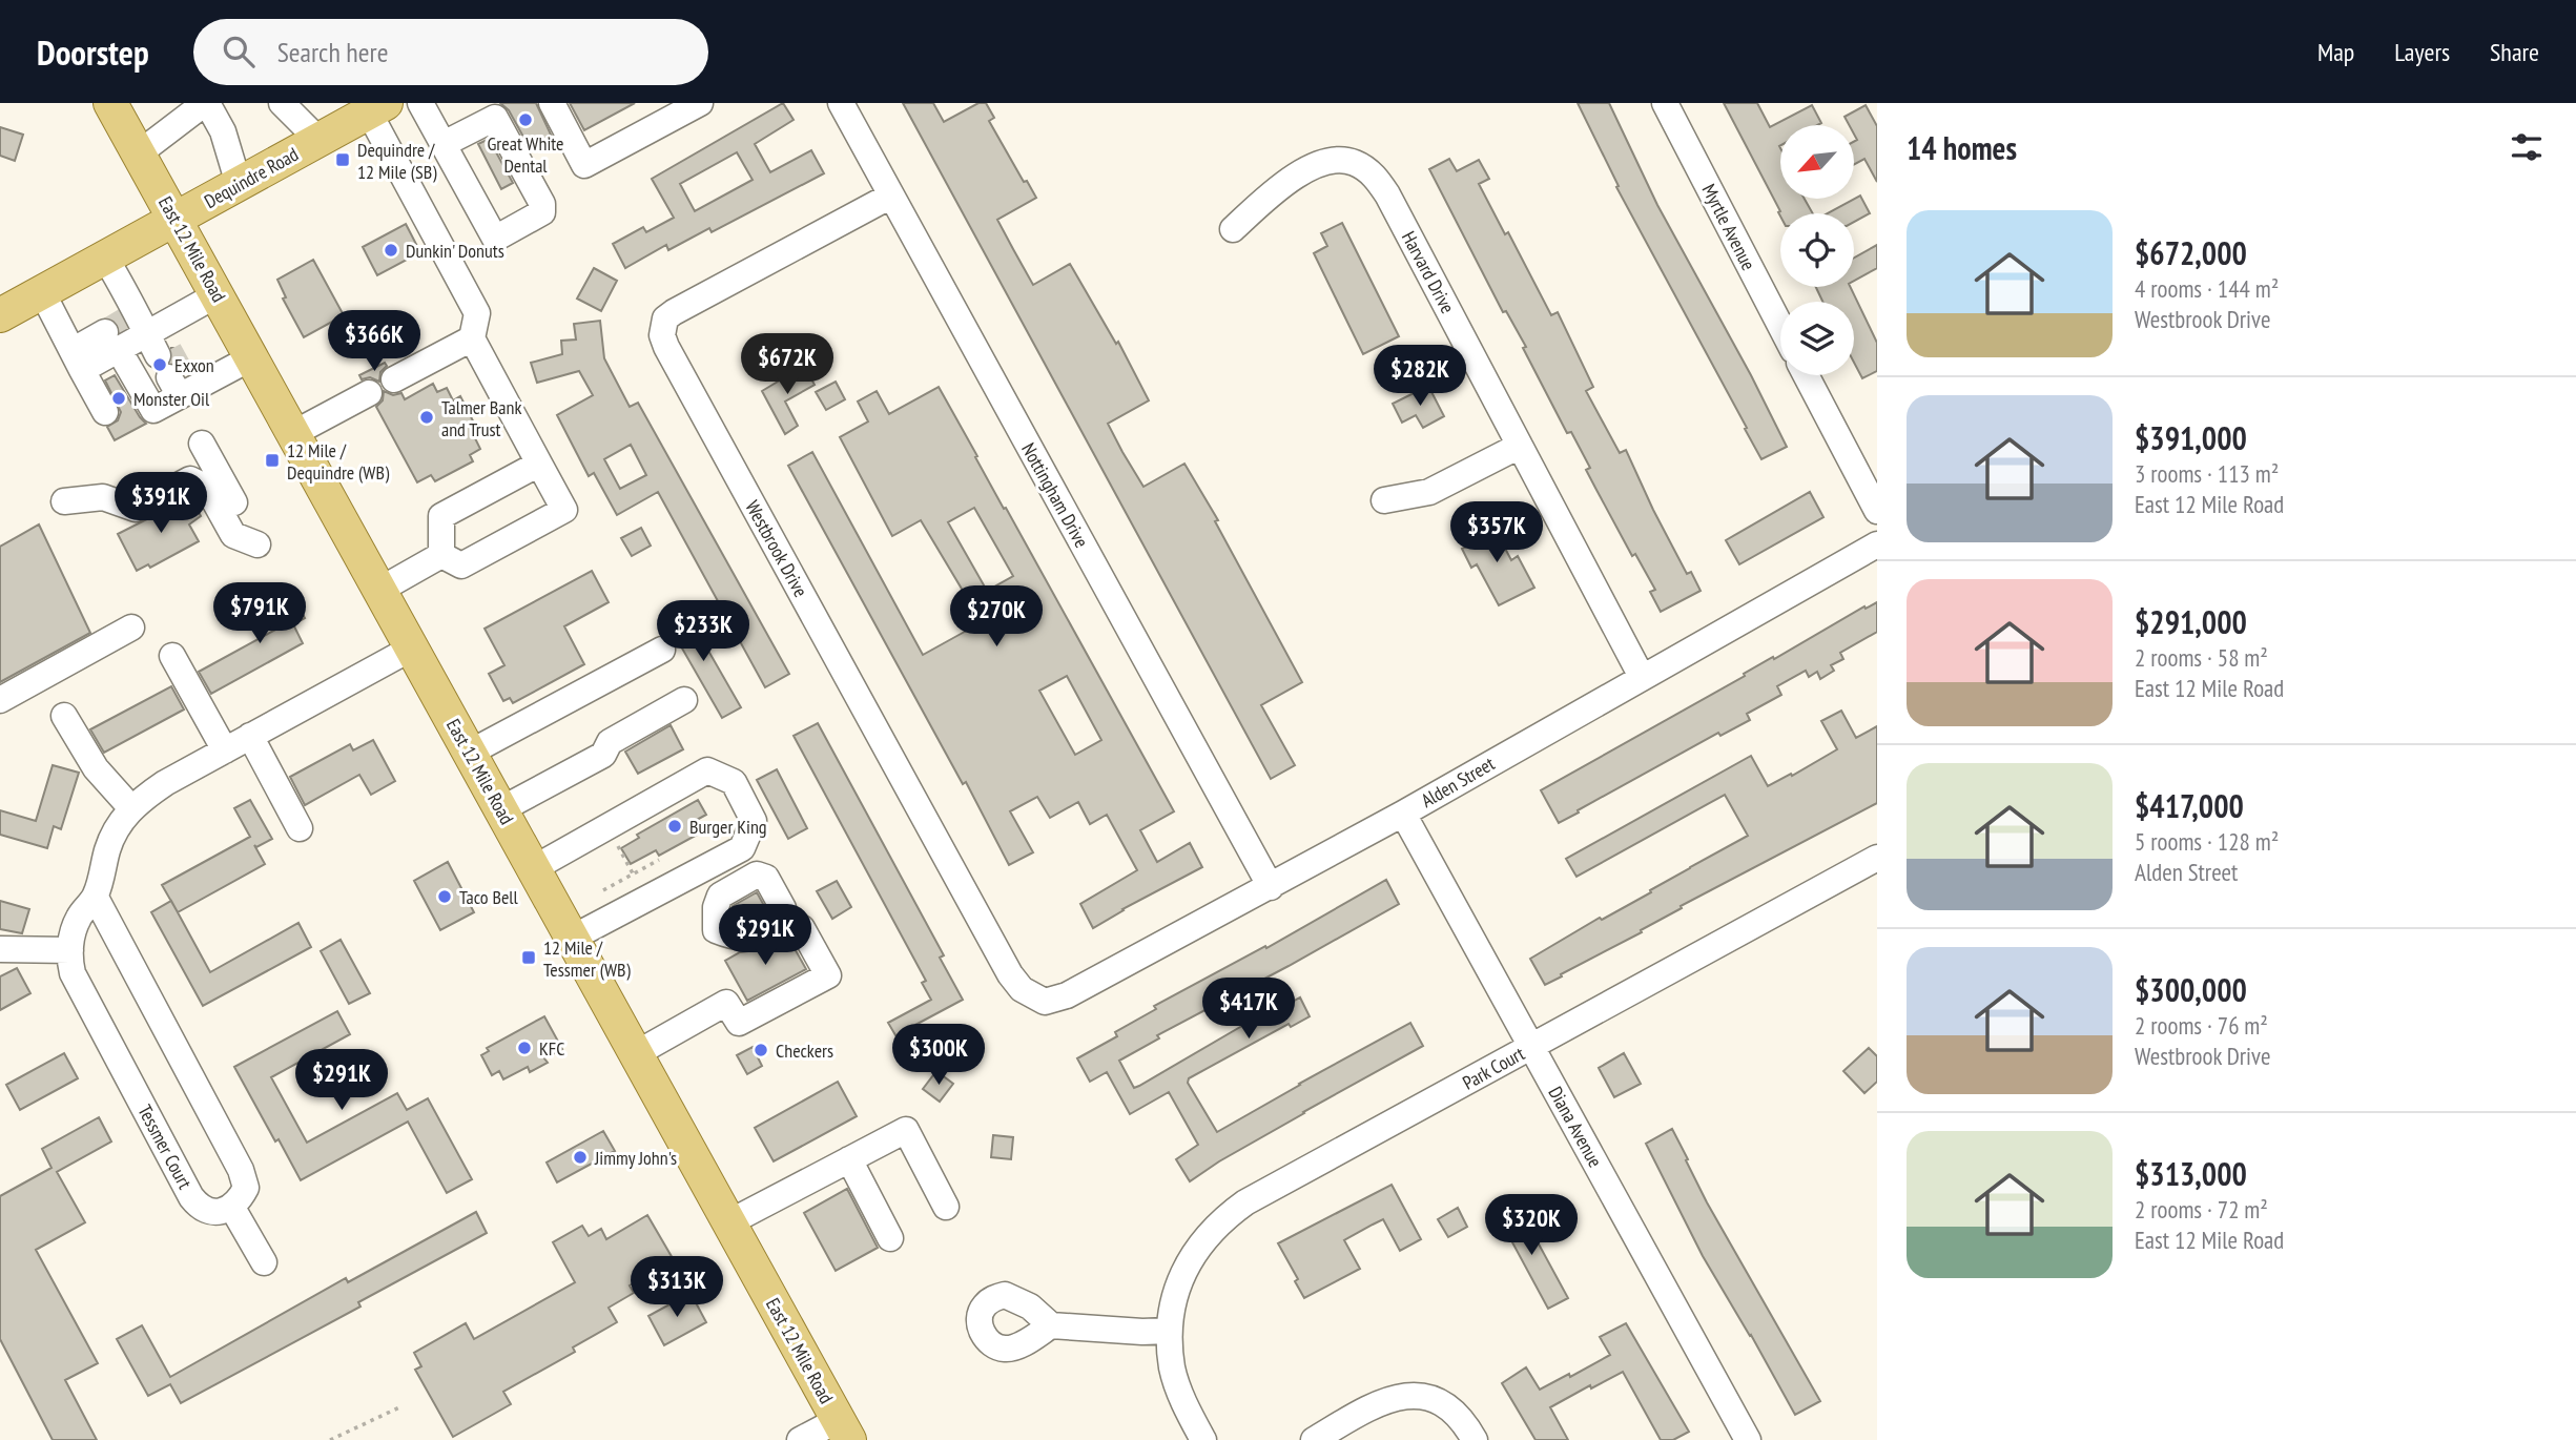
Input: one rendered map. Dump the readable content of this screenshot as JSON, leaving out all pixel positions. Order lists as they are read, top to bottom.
{
  "streets": {
    "main road": ["Dequindre Road", "East 12 Mile Road"],
    "street": [
      "Myrtle Avenue",
      "Harvard Drive",
      "Nottingham Drive",
      "Westbrook Drive",
      "Alden Street",
      "Park Court",
      "Diana Avenue",
      "Tessmer Court"
    ]
  },
  "crossings": [
    ["Dequindre Road", "East 12 Mile Road"],
    ["East 12 Mile Road", "Tessmer Court"],
    ["Harvard Drive", "Alden Street"],
    ["Nottingham Drive", "Westbrook Drive"],
    ["Nottingham Drive", "Alden Street"],
    ["Westbrook Drive", "Alden Street"],
    ["Alden Street", "Diana Avenue"],
    ["Park Court", "Diana Avenue"]
  ],
  "places": {
    "other": [
      "Great White Dental",
      "Dunkin' Donuts",
      "Exxon",
      "Monster Oil",
      "Talmer Bank and Trust",
      "Burger King",
      "Taco Bell",
      "KFC",
      "Checkers",
      "Jimmy John's"
    ],
    "transit": ["Dequindre / 12 Mile (SB)", "12 Mile / Dequindre (WB)", "12 Mile / Tessmer (WB)"]
  },
  "north": "bottom left",
  "page": {
    "header": "Doorstep",
    "search": "Search here",
    "nav": ["Map", "Layers", "Share"],
    "heading": "14 homes",
    "list": [
      {
        "name": "$672,000",
        "note": "4 rooms · 144 m² · Westbrook Drive"
      },
      {
        "name": "$391,000",
        "note": "3 rooms · 113 m² · East 12 Mile Road"
      },
      {
        "name": "$291,000",
        "note": "2 rooms · 58 m² · East 12 Mile Road"
      },
      {
        "name": "$417,000",
        "note": "5 rooms · 128 m² · Alden Street"
      },
      {
        "name": "$300,000",
        "note": "2 rooms · 76 m² · Westbrook Drive"
      },
      {
        "name": "$313,000",
        "note": "2 rooms · 72 m² · East 12 Mile Road"
      }
    ],
    "price": [
      "$366K",
      "$672K",
      "$282K",
      "$391K",
      "$357K",
      "$791K",
      "$270K",
      "$233K",
      "$291K",
      "$417K",
      "$300K",
      "$291K",
      "$320K",
      "$313K"
    ]
  }
}
